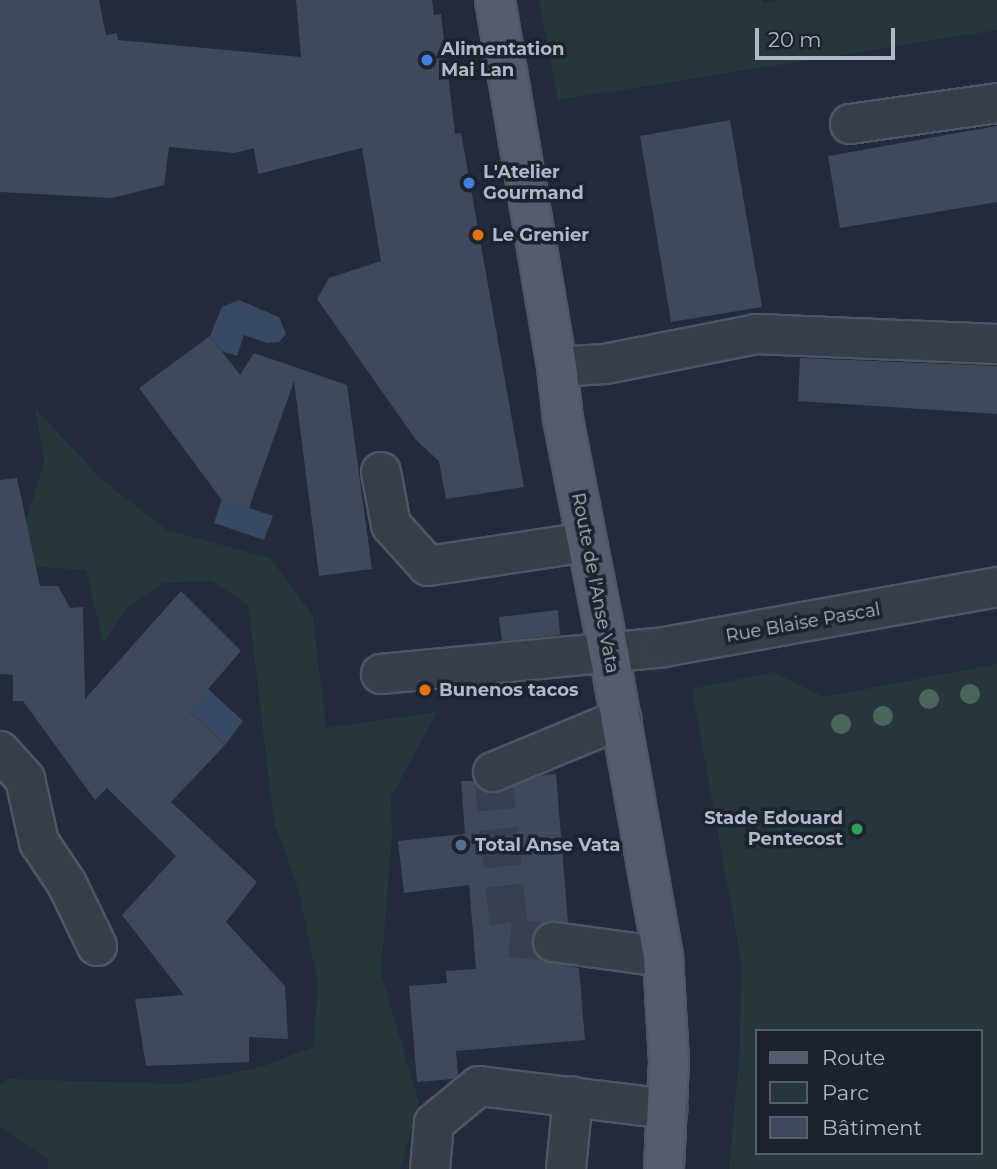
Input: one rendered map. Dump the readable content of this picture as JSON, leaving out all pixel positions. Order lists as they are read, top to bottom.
{
  "streets": {
    "main road": ["Route de l'Anse Vata"],
    "street": ["Rue Blaise Pascal"]
  },
  "crossings": [
    ["Route de l'Anse Vata", "Rue Blaise Pascal"]
  ],
  "places": [
    "Alimentation Mai Lan",
    "L'Atelier Gourmand",
    "Le Grenier",
    "Bunenos tacos",
    "Stade Edouard Pentecost",
    "Total Anse Vata"
  ],
  "legend": ["Route", "Parc", "Bâtiment"],
  "scale_bar": "20 m"
}
